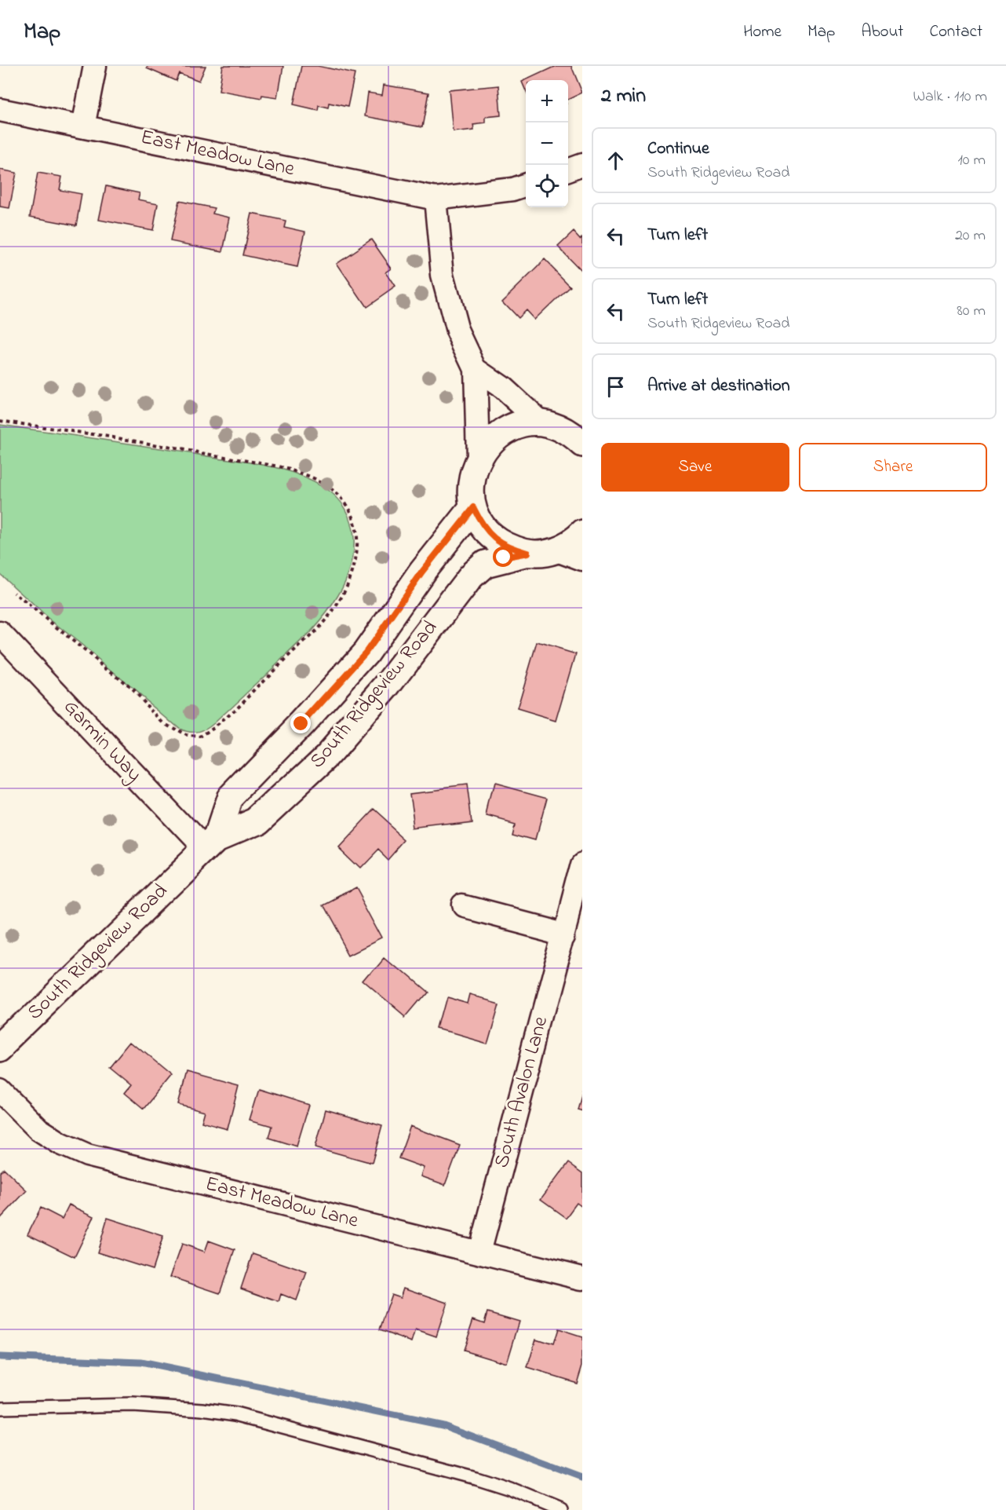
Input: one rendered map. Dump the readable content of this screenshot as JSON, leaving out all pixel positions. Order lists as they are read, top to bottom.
{
  "streets": {
    "main road": ["South Ridgeview Road"],
    "street": ["East Meadow Lane", "Garmin Way", "South Avalon Lane"]
  },
  "crossings": [
    ["East Meadow Lane", "South Avalon Lane"],
    ["South Ridgeview Road", "Garmin Way"]
  ],
  "page": {
    "header": "Map",
    "nav": [
      "Home",
      "Map",
      "About",
      "Contact"
    ],
    "heading": ["2 min", "Walk · 110 m"],
    "map_buttons": ["+", "−"],
    "list": [
      ["Continue", "South Ridgeview Road", "10 m"],
      ["Turn left", "20 m"],
      ["Turn left", "South Ridgeview Road", "80 m"],
      "Arrive at destination"
    ],
    "buttons": ["Save", "Share"]
  }
}
